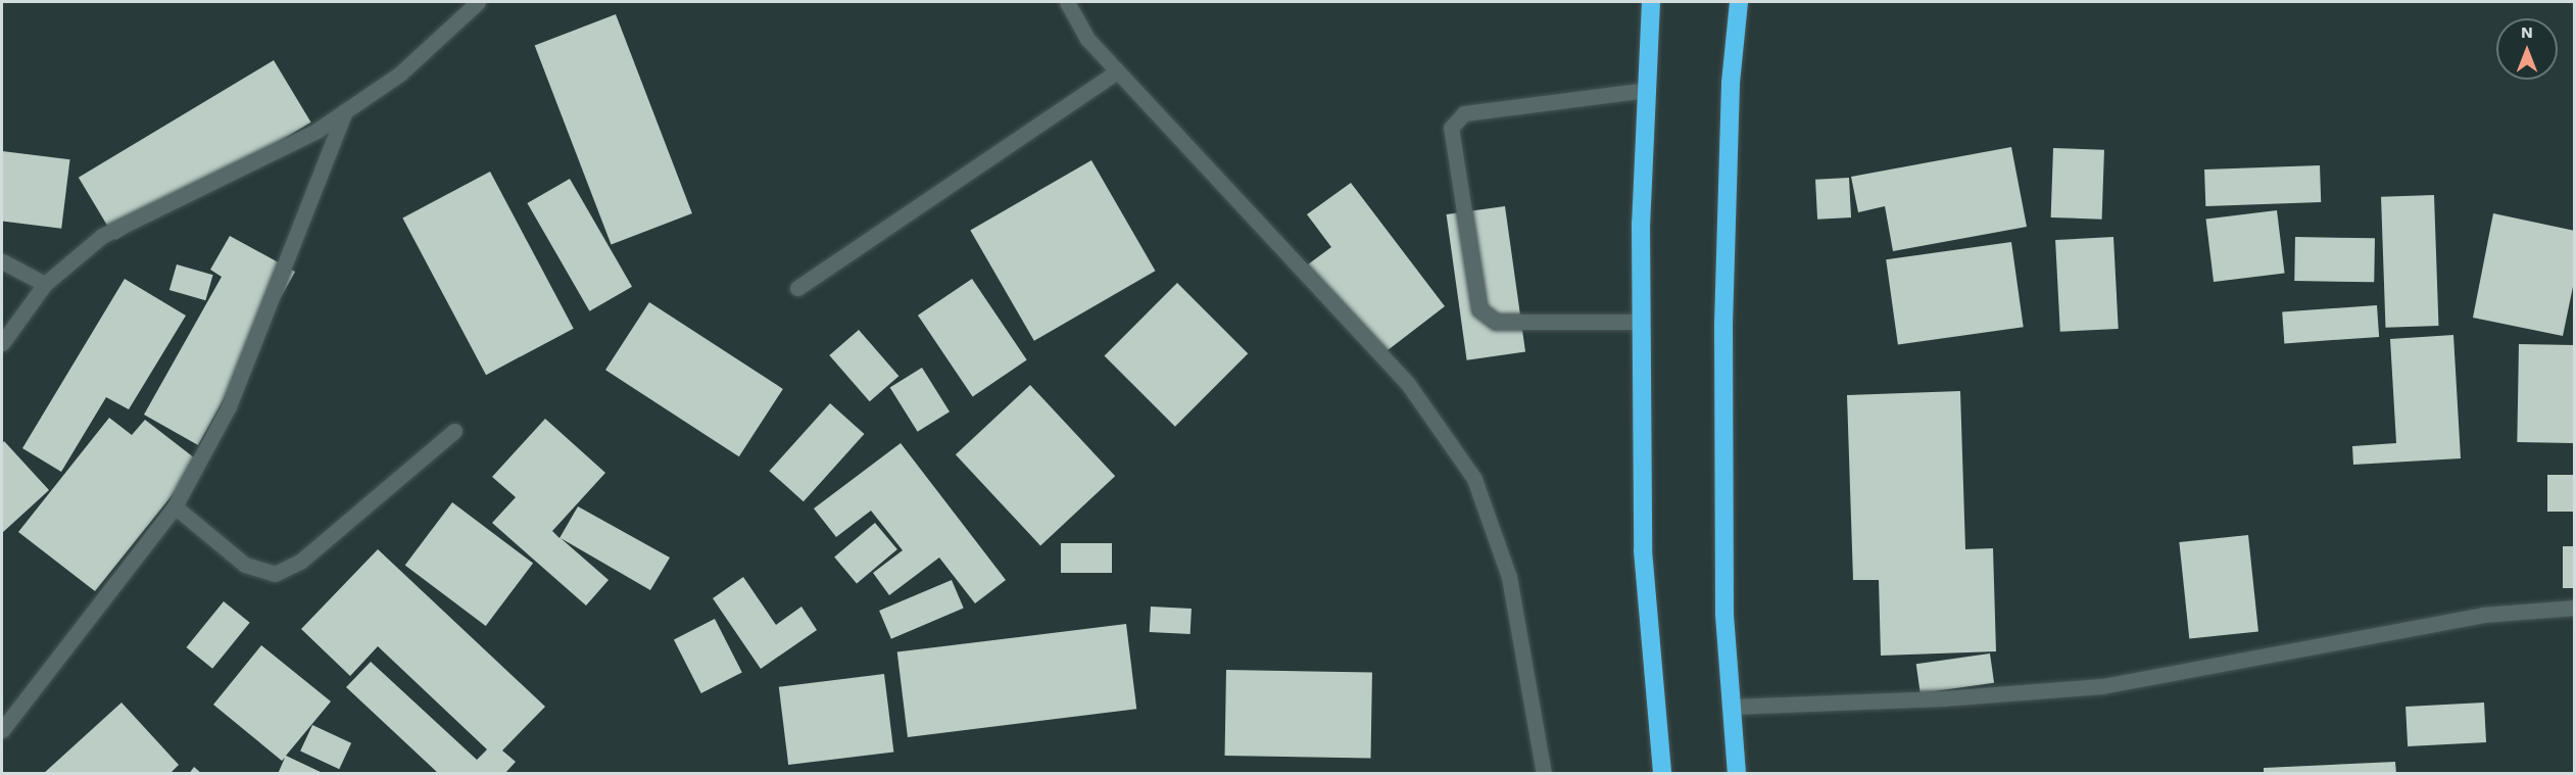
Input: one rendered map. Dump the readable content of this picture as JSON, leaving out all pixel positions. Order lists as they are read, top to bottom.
{
  "north": "top"
}
